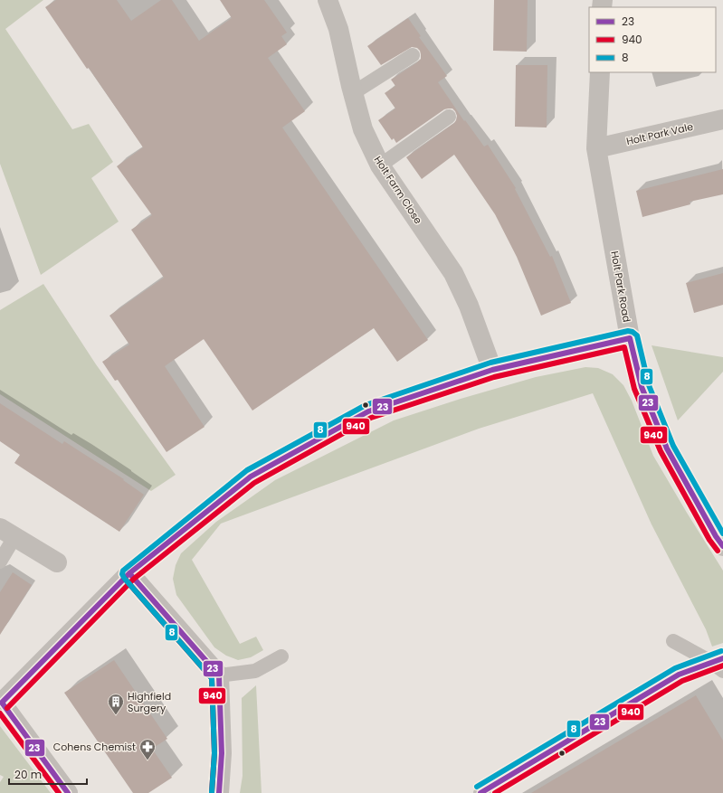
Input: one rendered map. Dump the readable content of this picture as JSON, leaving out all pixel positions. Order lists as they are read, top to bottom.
{
  "streets": {
    "street": ["Holt Park Vale", "Holt Farm Close", "Holt Park Road"]
  },
  "crossings": [
    ["Holt Park Vale", "Holt Park Road"]
  ],
  "places": {
    "building": ["Highfield Surgery"],
    "pharmacy": ["Cohens Chemist"]
  },
  "lines": ["transit line 8", "transit line 23", "transit line 940"],
  "legend": ["23", "940", "8"],
  "scale_bar": "20 m"
}
